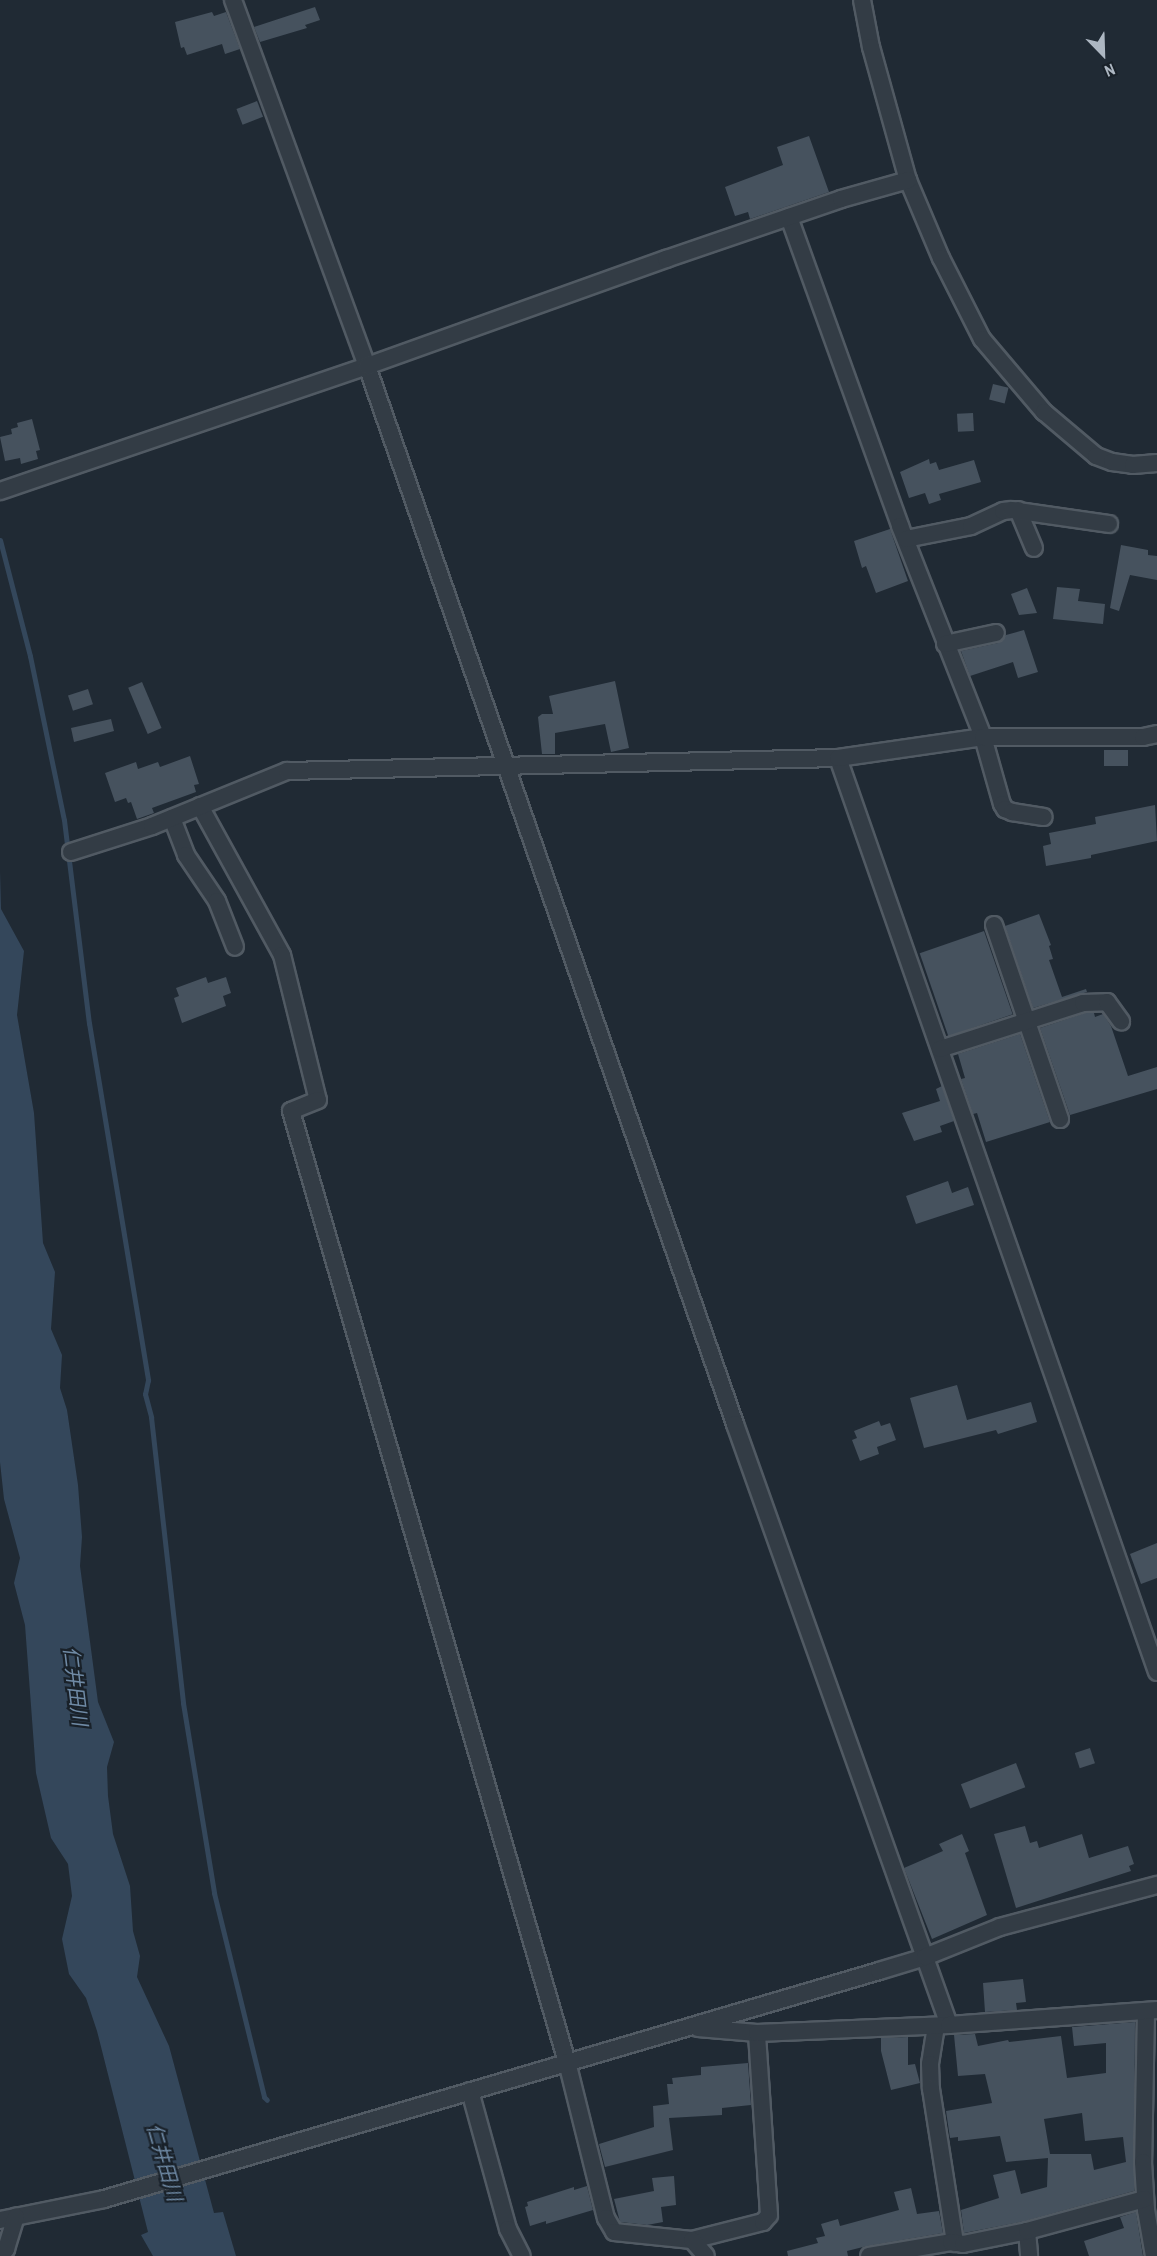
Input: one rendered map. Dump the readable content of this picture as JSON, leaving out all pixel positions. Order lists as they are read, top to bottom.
{
  "water": ["仁井田川"],
  "north": "bottom right"
}
